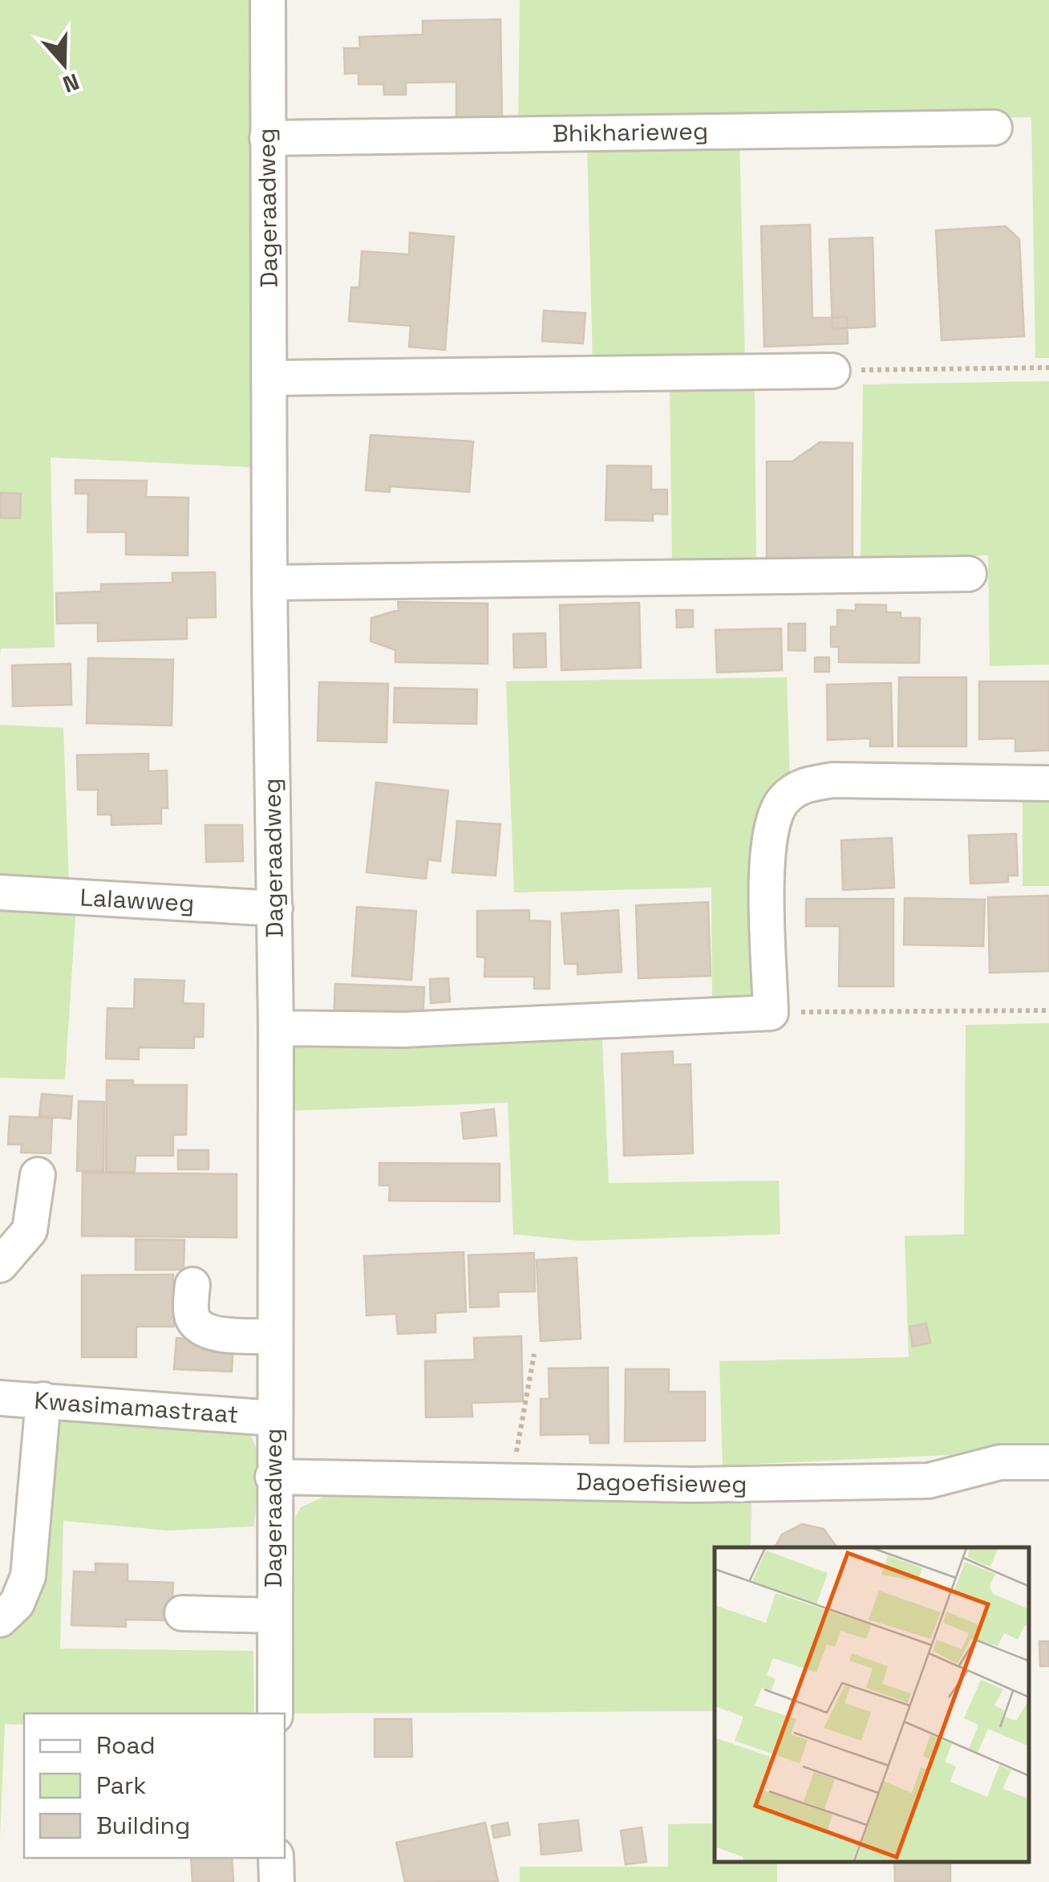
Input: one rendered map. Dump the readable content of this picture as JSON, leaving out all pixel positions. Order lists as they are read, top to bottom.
{
  "streets": {
    "street": [
      "Bhikharieweg",
      "Dageraadweg",
      "Lalawweg",
      "Kwasimamastraat",
      "Dagoefisieweg"
    ]
  },
  "crossings": [
    ["Bhikharieweg", "Dageraadweg"],
    ["Dageraadweg", "Lalawweg"],
    ["Dageraadweg", "Kwasimamastraat"],
    ["Dageraadweg", "Dagoefisieweg"]
  ],
  "legend": ["Road", "Park", "Building"],
  "north": "bottom"
}
